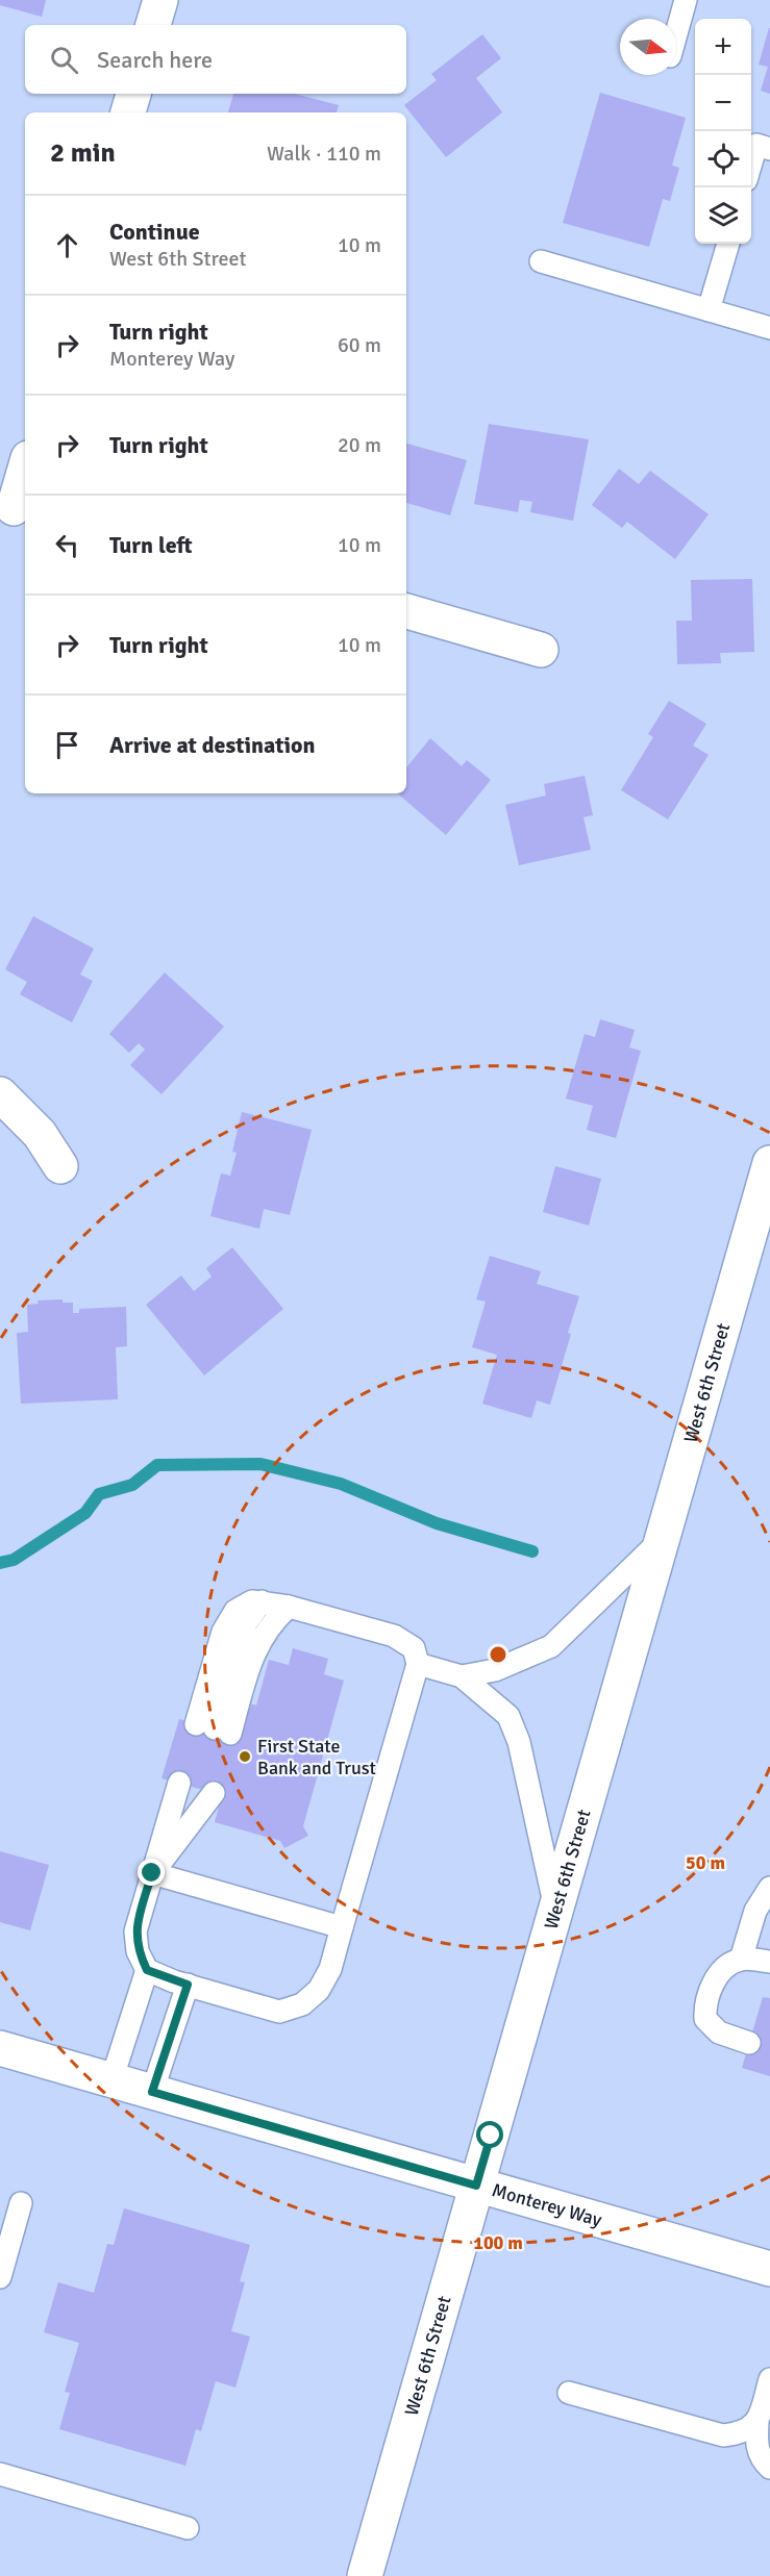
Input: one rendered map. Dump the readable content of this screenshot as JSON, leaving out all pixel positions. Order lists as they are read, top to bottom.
{
  "streets": {
    "main road": ["West 6th Street", "Monterey Way"]
  },
  "crossings": [
    ["West 6th Street", "Monterey Way"]
  ],
  "places": ["First State Bank and Trust"],
  "north": "right",
  "page": {
    "map_buttons": ["+", "−"],
    "search": "Search here",
    "heading": ["2 min", "Walk · 110 m"],
    "list": [
      ["Continue", "West 6th Street", "10 m"],
      ["Turn right", "Monterey Way", "60 m"],
      ["Turn right", "20 m"],
      ["Turn left", "10 m"],
      ["Turn right", "10 m"],
      "Arrive at destination"
    ]
  },
  "rings": ["50 m", "100 m"]
}
